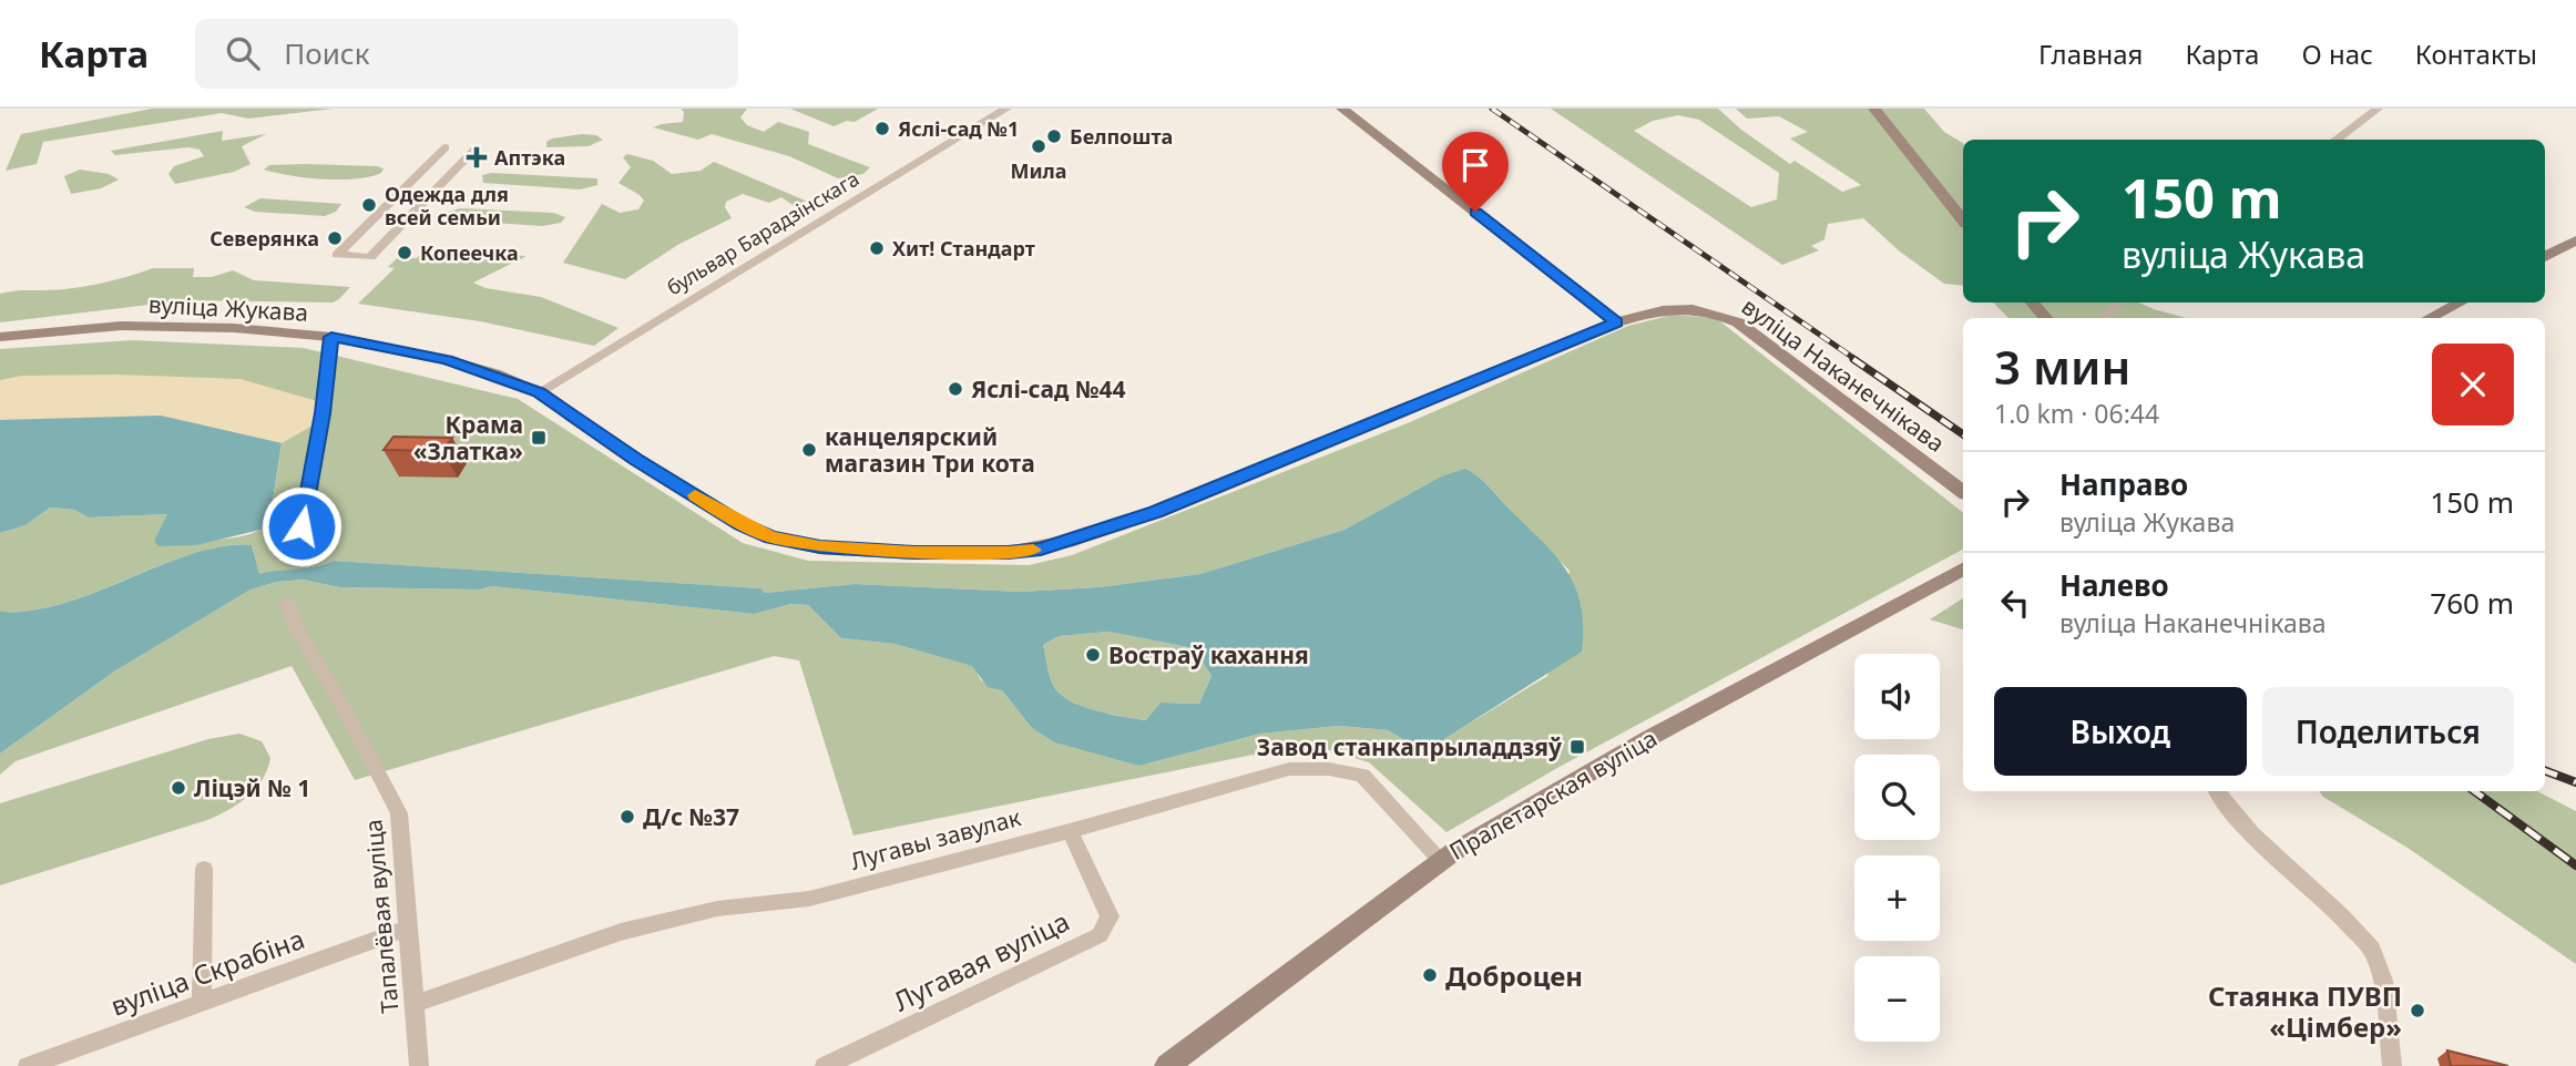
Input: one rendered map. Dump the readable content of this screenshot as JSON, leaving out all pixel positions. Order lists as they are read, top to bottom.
{
  "streets": {
    "main road": ["вуліца Жукава", "вуліца Наканечнікава", "Пралетарская вуліца"],
    "street": [
      "бульвар Барадзінскага",
      "Лугавы завулак",
      "Тапалёвая вуліца",
      "Лугавая вуліца",
      "вуліца Скрабіна"
    ]
  },
  "crossings": [
    ["бульвар Барадзінскага", "вуліца Жукава"],
    ["вуліца Жукава", "вуліца Наканечнікава"],
    ["Пралетарская вуліца", "Лугавы завулак"],
    ["Лугавы завулак", "Тапалёвая вуліца"],
    ["Лугавы завулак", "Лугавая вуліца"],
    ["Тапалёвая вуліца", "вуліца Скрабіна"]
  ],
  "places": {
    "other": [
      "Яслі-сад №1",
      "Белпошта",
      "Мила",
      "Одежда для всей семьи",
      "Северянка",
      "Хит! Стандарт",
      "Копеечка",
      "Яслі-сад №44",
      "канцелярский магазин Три кота",
      "Востраў кахання",
      "Ліцэй № 1",
      "Д/с №37",
      "Доброцен",
      "Стаянка ПУВП «Цімбер»"
    ],
    "health": ["Аптэка"],
    "transit": ["Крама «Златка»", "Завод станкапрыладдзяў"]
  },
  "page": {
    "header": "Карта",
    "search": "Поиск",
    "nav": [
      "Главная",
      "Карта",
      "О нас",
      "Контакты"
    ],
    "turn": ["150 m", "вуліца Жукава"],
    "heading": ["3 мин", "1.0 km · 06:44"],
    "list": [
      {
        "name": "Направо",
        "note": "вуліца Жукава",
        "value": "150 m"
      },
      {
        "name": "Налево",
        "note": "вуліца Наканечнікава",
        "value": "760 m"
      }
    ],
    "map_buttons": ["+", "−"],
    "buttons": ["Выход", "Поделиться"]
  }
}
